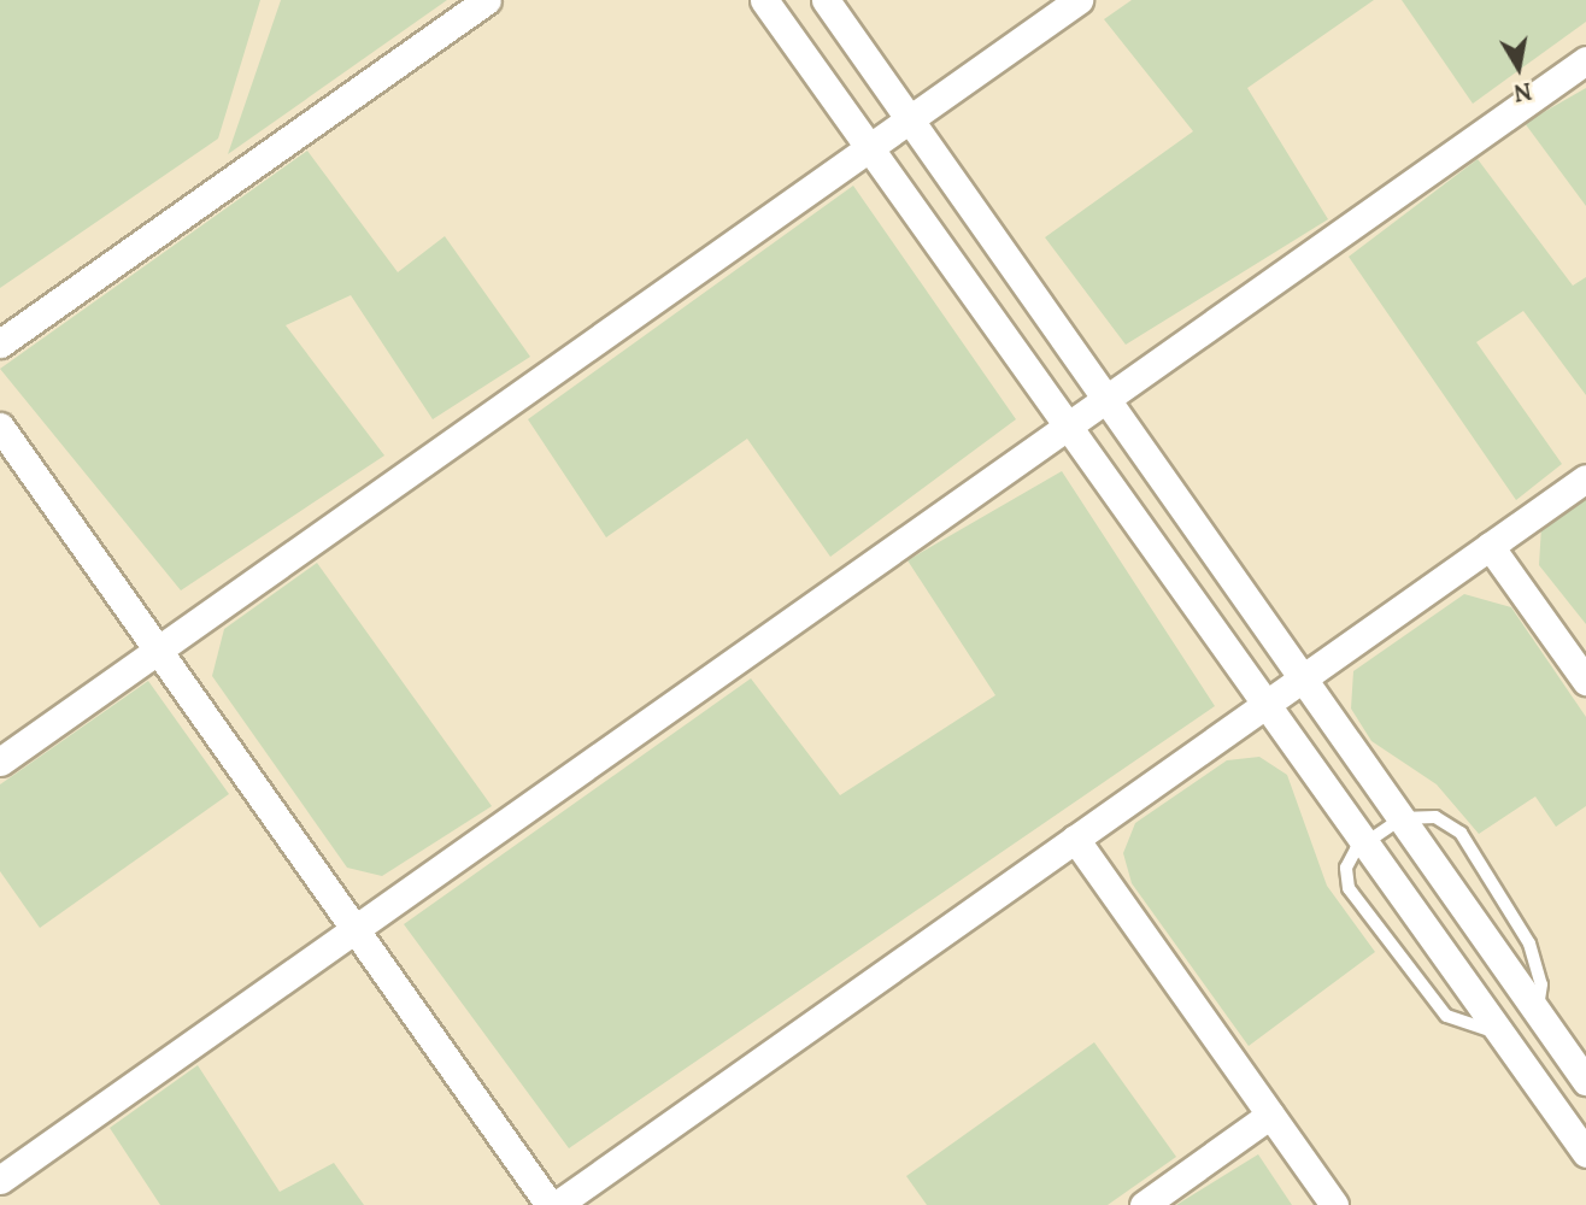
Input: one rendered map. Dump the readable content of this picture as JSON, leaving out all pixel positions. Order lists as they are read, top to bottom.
{
  "north": "bottom"
}
